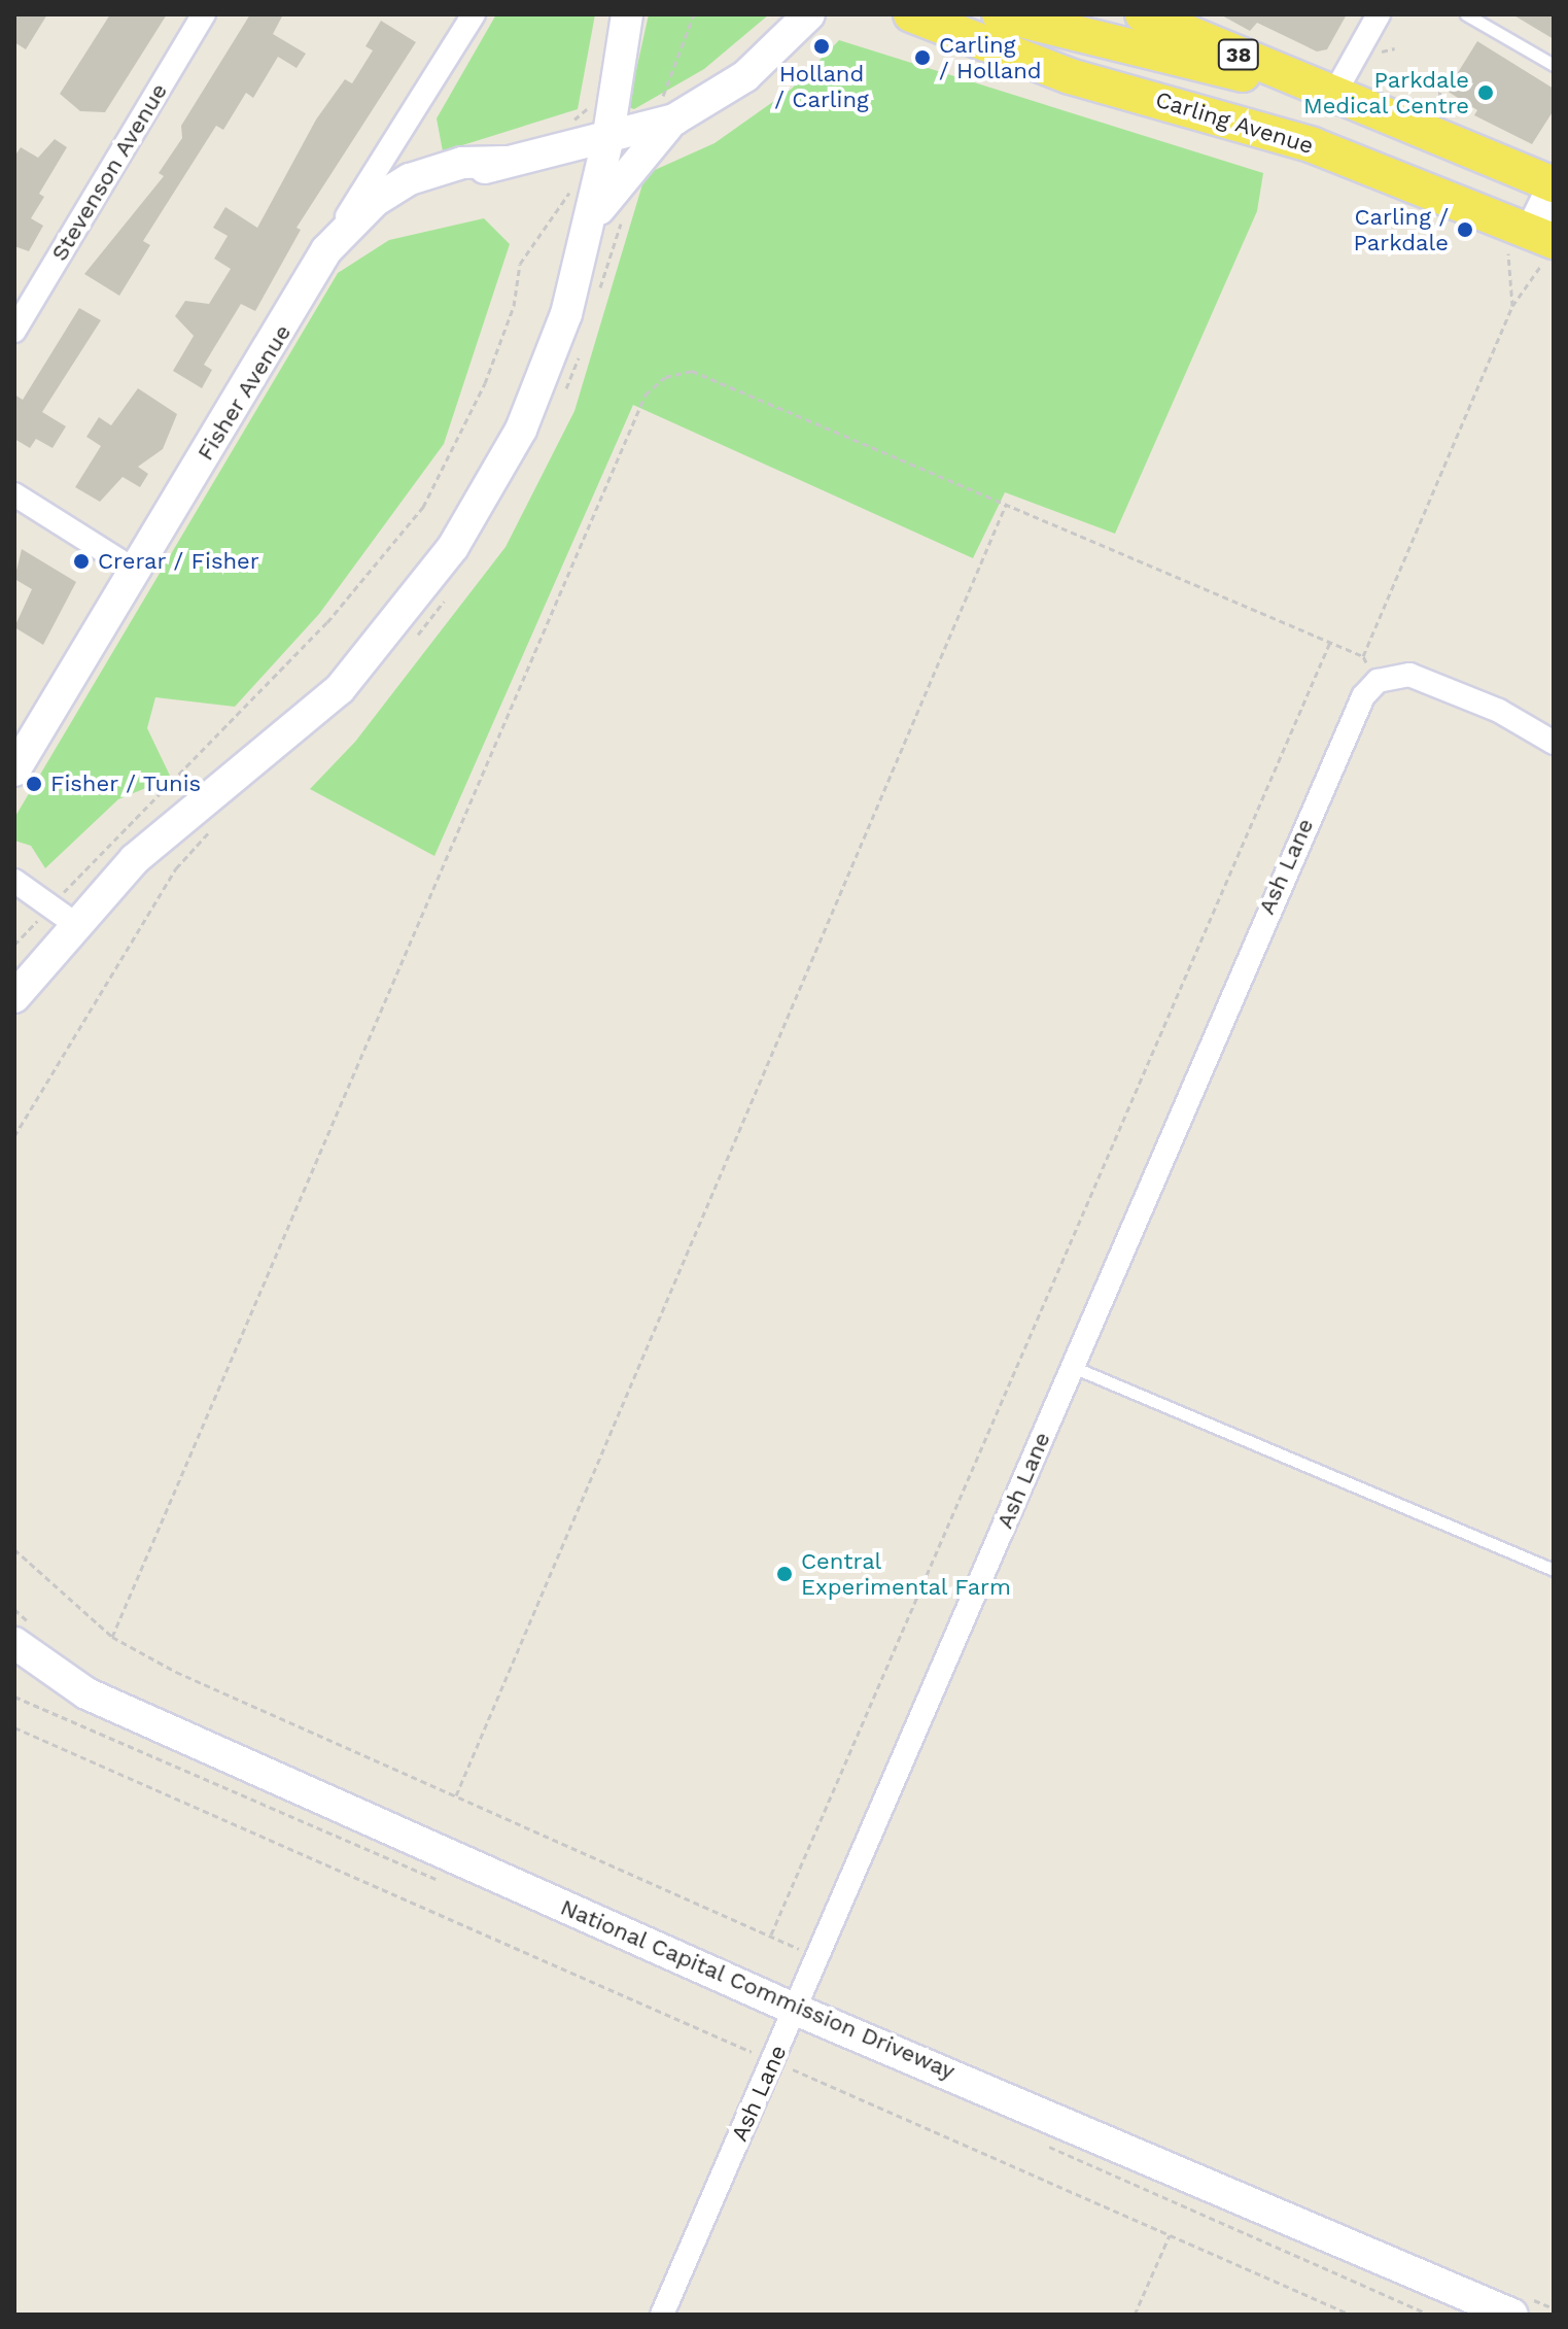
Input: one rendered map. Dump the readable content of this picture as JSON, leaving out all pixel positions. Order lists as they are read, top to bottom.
{
  "streets": {
    "main road": ["38", "Carling Avenue"],
    "street": [
      "Stevenson Avenue",
      "Fisher Avenue",
      "Ash Lane",
      "National Capital Commission Driveway"
    ]
  },
  "crossings": [
    ["Ash Lane", "National Capital Commission Driveway"]
  ],
  "places": [
    "Holland / Carling",
    "Carling / Holland",
    "Parkdale Medical Centre",
    "Carling / Parkdale",
    "Crerar / Fisher",
    "Fisher / Tunis",
    "Central Experimental Farm"
  ]
}
